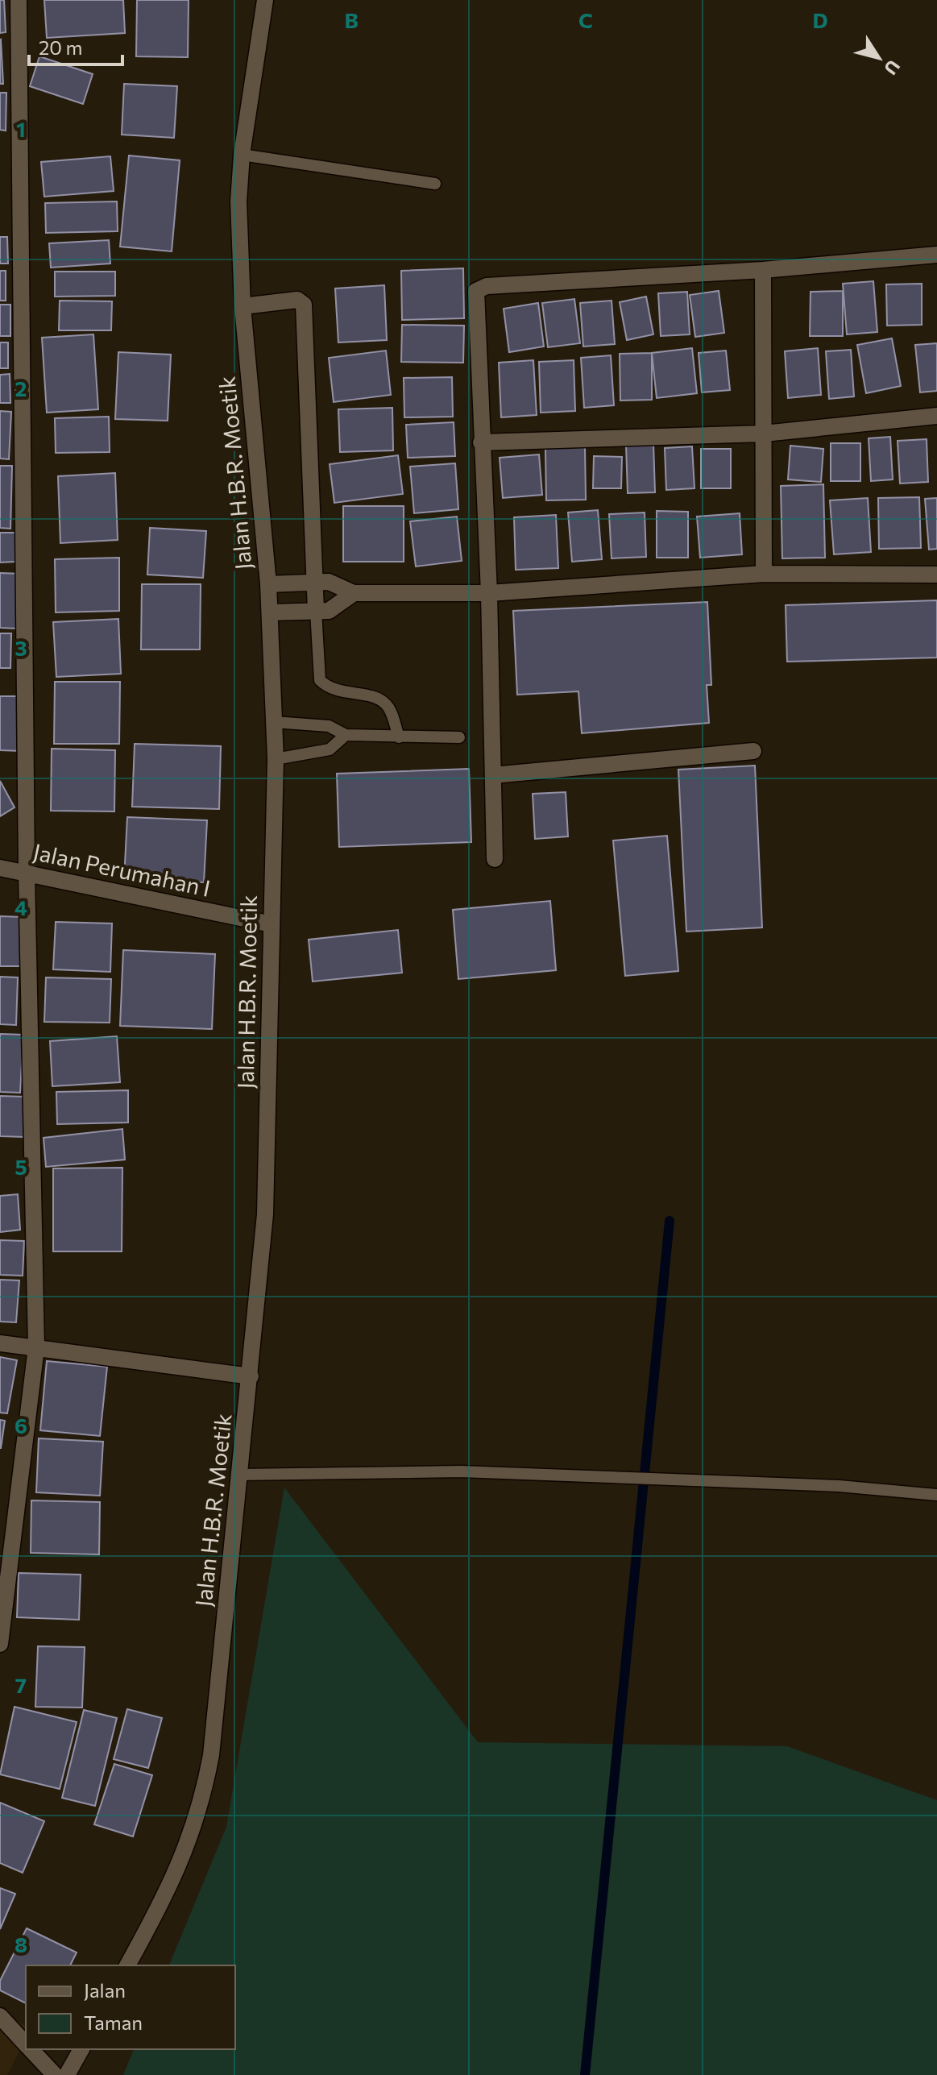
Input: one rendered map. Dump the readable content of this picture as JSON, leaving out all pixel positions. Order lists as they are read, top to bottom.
{
  "streets": {
    "street": ["Jalan H.B.R. Moetik", "Jalan Perumahan I"]
  },
  "crossings": [
    ["Jalan H.B.R. Moetik", "Jalan Perumahan I"]
  ],
  "legend": ["Jalan", "Taman"],
  "scale_bar": "20 m",
  "north": "bottom right",
  "grid": {
    "columns": ["B", "C", "D"],
    "rows": [
      "1",
      "2",
      "3",
      "4",
      "5",
      "6",
      "7",
      "8"
    ]
  }
}
